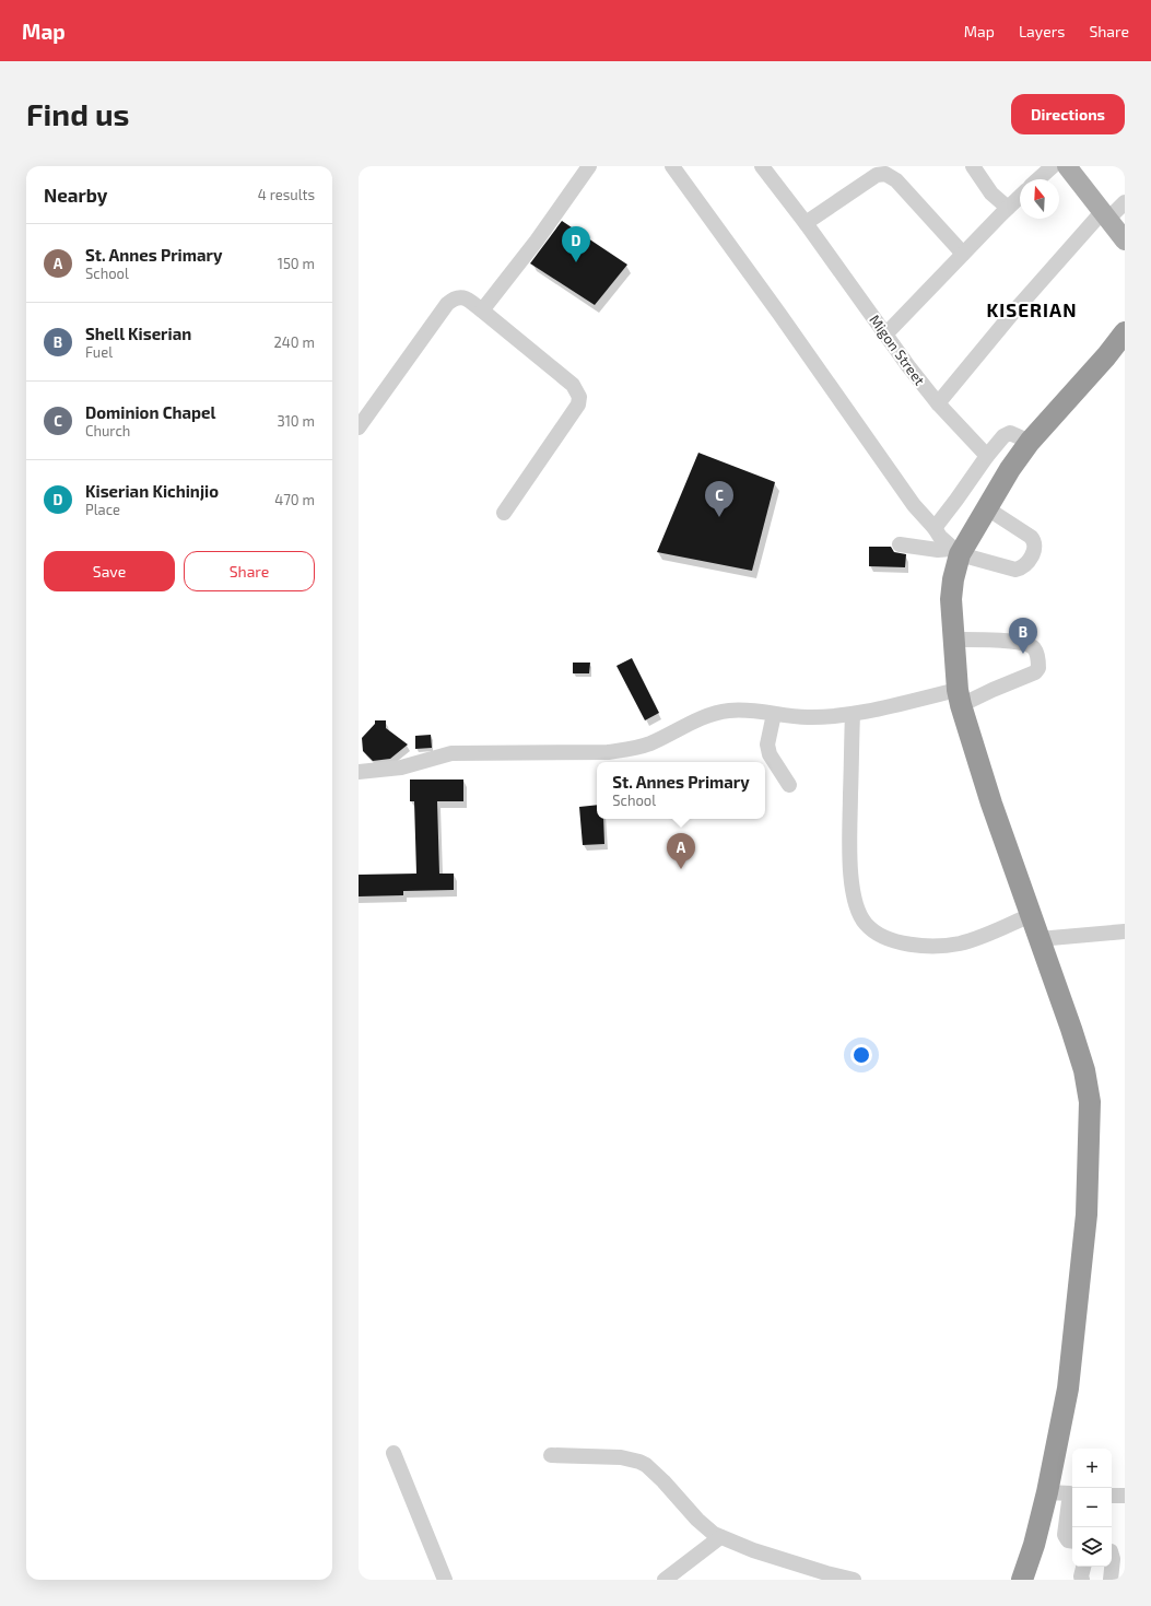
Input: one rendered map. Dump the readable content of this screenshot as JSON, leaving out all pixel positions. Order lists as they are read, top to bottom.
{
  "streets": {
    "street": ["Migon Street"]
  },
  "districts": ["KISERIAN"],
  "north": "top",
  "page": {
    "header": "Map",
    "nav": ["Map", "Layers", "Share"],
    "buttons": [
      "Directions",
      ["Save", "Share"]
    ],
    "title": "Find us",
    "heading": ["Nearby", "4 results"],
    "list": [
      {
        "mark": "A",
        "name": "St. Annes Primary",
        "note": "School",
        "value": "150 m"
      },
      {
        "mark": "B",
        "name": "Shell Kiserian",
        "note": "Fuel",
        "value": "240 m"
      },
      {
        "mark": "C",
        "name": "Dominion Chapel",
        "note": "Church",
        "value": "310 m"
      },
      {
        "mark": "D",
        "name": "Kiserian Kichinjio",
        "note": "Place",
        "value": "470 m"
      }
    ],
    "pins": [
      "D",
      "C",
      "B",
      "A"
    ],
    "popup": ["St. Annes Primary", "School"],
    "map_buttons": ["+", "−"]
  }
}
